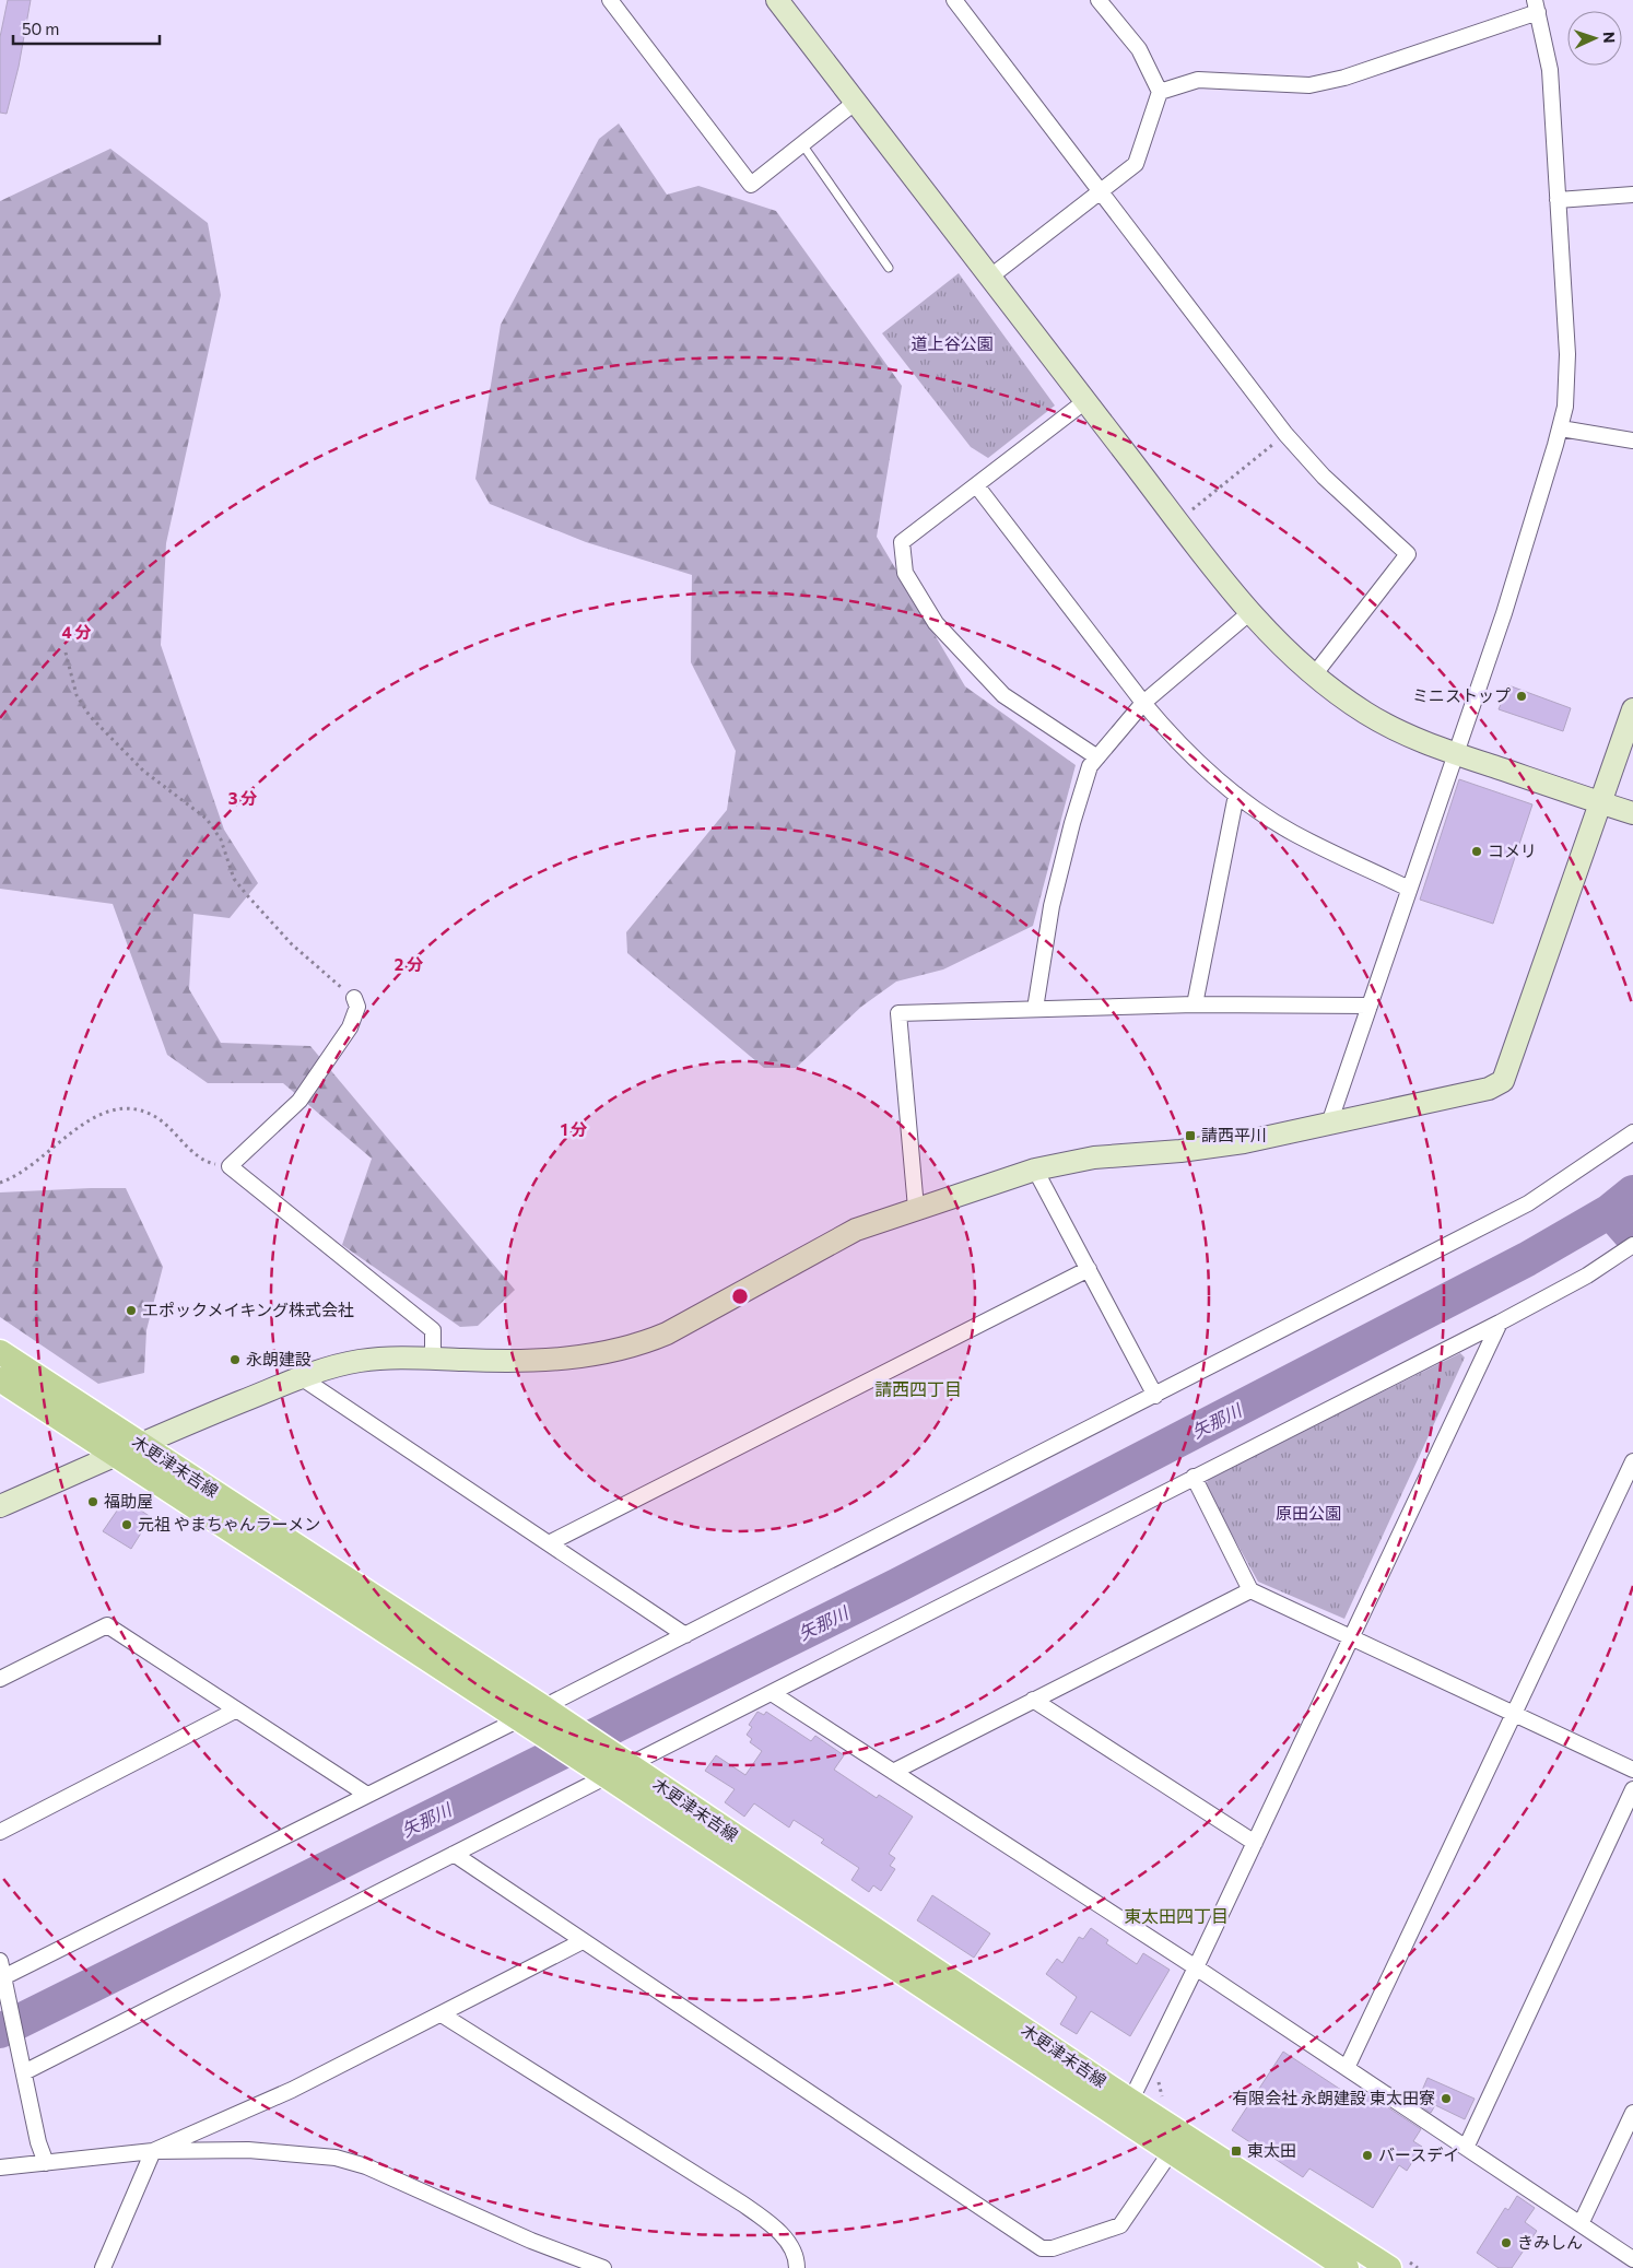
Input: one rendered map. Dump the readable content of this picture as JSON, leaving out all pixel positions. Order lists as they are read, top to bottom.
{
  "streets": {
    "main road": ["木更津末吉線"]
  },
  "districts": ["請西四丁目", "東太田四丁目"],
  "water": ["矢那川"],
  "parks": ["道上谷公園", "原田公園"],
  "places": {
    "other": [
      "ミニストップ",
      "コメリ",
      "エポックメイキング株式会社",
      "永朗建設",
      "福助屋",
      "元祖 やまちゃんラーメン",
      "有限会社 永朗建設 東太田寮",
      "バースデイ",
      "きみしん"
    ],
    "transit": ["請西平川", "東太田"]
  },
  "scale_bar": "50 m",
  "north": "right",
  "rings": [
    "4 分",
    "3 分",
    "2 分",
    "1 分"
  ]
}
